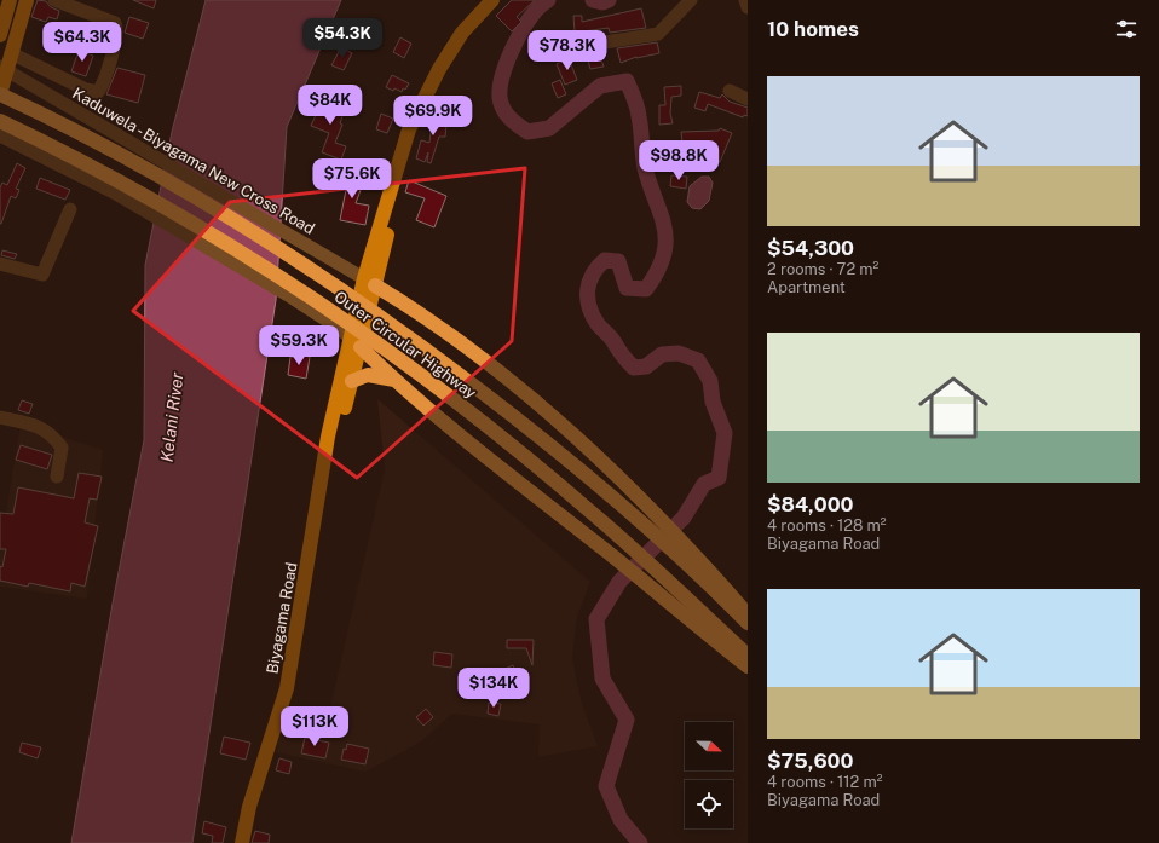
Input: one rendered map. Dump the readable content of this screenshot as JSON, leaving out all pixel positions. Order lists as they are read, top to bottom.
{
  "streets": {
    "highway": ["Outer Circular Highway"],
    "main road": ["Biyagama Road"],
    "street": ["Kaduwela - Biyagama New Cross Road"]
  },
  "crossings": [
    ["Kaduwela - Biyagama New Cross Road", "Biyagama Road"]
  ],
  "water": ["Kelani River"],
  "north": "right",
  "page": {
    "heading": "10 homes",
    "price": [
      "$54.3K",
      "$64.3K",
      "$78.3K",
      "$84K",
      "$69.9K",
      "$98.8K",
      "$75.6K",
      "$59.3K",
      "$134K",
      "$113K"
    ],
    "list": [
      {
        "name": "$54,300",
        "note": "2 rooms · 72 m² · Apartment"
      },
      {
        "name": "$84,000",
        "note": "4 rooms · 128 m² · Biyagama Road"
      },
      {
        "name": "$75,600",
        "note": "4 rooms · 112 m² · Biyagama Road"
      }
    ]
  }
}
